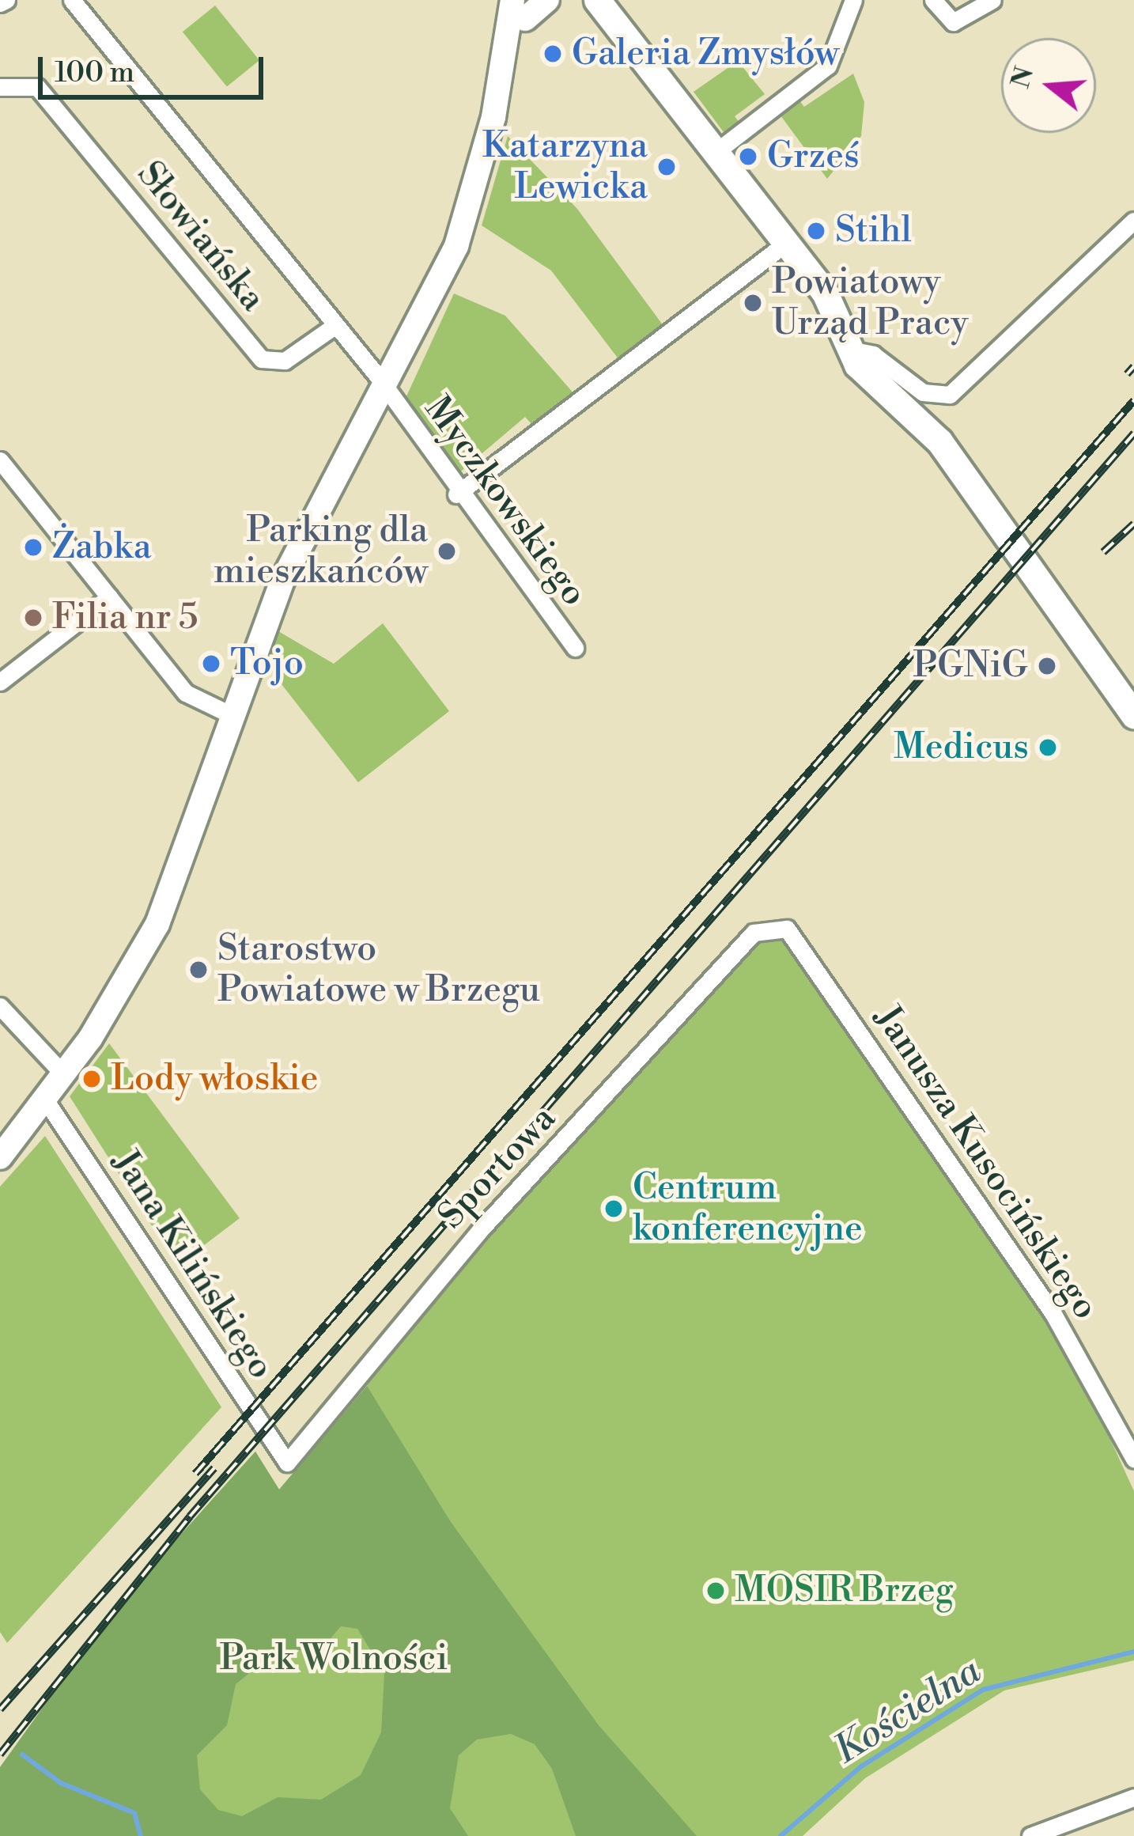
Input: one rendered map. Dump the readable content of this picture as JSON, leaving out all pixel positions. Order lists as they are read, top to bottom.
{
  "streets": {
    "street": [
      "Słowiańska",
      "Myczkowskiego",
      "Janusza Kusocińskiego",
      "Sportowa",
      "Jana Kilińskiego"
    ]
  },
  "crossings": [
    ["Słowiańska", "Myczkowskiego"],
    ["Janusza Kusocińskiego", "Sportowa"],
    ["Sportowa", "Jana Kilińskiego"]
  ],
  "water": ["Kościelna"],
  "parks": ["Park Wolności"],
  "places": [
    "Galeria Zmysłów",
    "Grześ",
    "Katarzyna Lewicka",
    "Stihl",
    "Powiatowy Urząd Pracy",
    "Żabka",
    "Parking dla mieszkańców",
    "Filia nr 5",
    "Tojo",
    "PGNiG",
    "Medicus",
    "Starostwo Powiatowe w Brzegu",
    "Lody włoskie",
    "Centrum konferencyjne",
    "MOSIR Brzeg"
  ],
  "scale_bar": "100 m",
  "north": "left"
}
